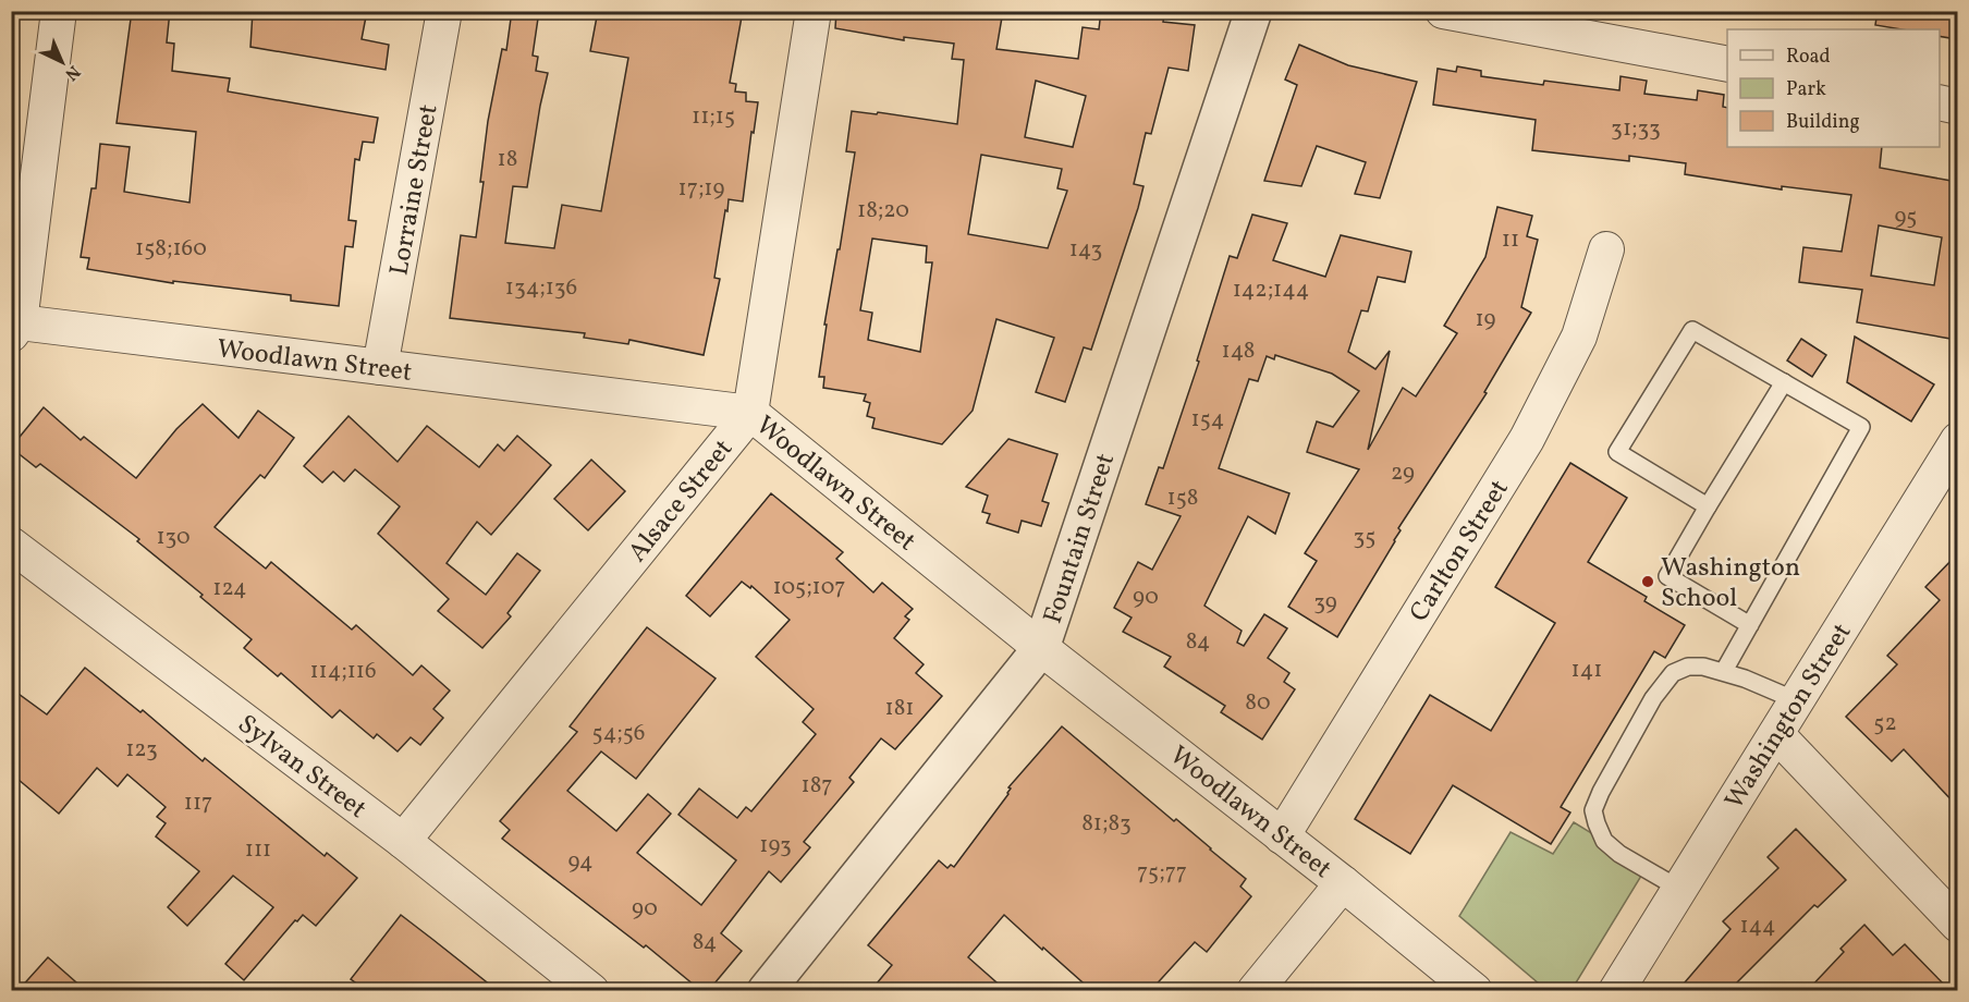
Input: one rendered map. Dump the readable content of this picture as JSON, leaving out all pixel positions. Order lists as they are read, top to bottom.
{
  "streets": {
    "street": [
      "Lorraine Street",
      "Woodlawn Street",
      "Alsace Street",
      "Fountain Street",
      "Carlton Street",
      "Washington Street",
      "Sylvan Street"
    ]
  },
  "crossings": [
    ["Lorraine Street", "Woodlawn Street"],
    ["Woodlawn Street", "Alsace Street"],
    ["Woodlawn Street", "Fountain Street"],
    ["Woodlawn Street", "Carlton Street"],
    ["Alsace Street", "Sylvan Street"]
  ],
  "places": ["Washington School"],
  "house_numbers": [
    "11;15",
    "31;33",
    "18",
    "17;19",
    "18;20",
    "95",
    "11",
    "158;160",
    "143",
    "134;136",
    "142;144",
    "19",
    "148",
    "154",
    "29",
    "158",
    "130",
    "35",
    "105;107",
    "124",
    "90",
    "39",
    "84",
    "141",
    "114;116",
    "80",
    "181",
    "52",
    "54;56",
    "123",
    "187",
    "117",
    "81;83",
    "193",
    "111",
    "94",
    "75;77",
    "90",
    "144",
    "84"
  ],
  "legend": ["Road", "Park", "Building"],
  "north": "bottom right"
}
